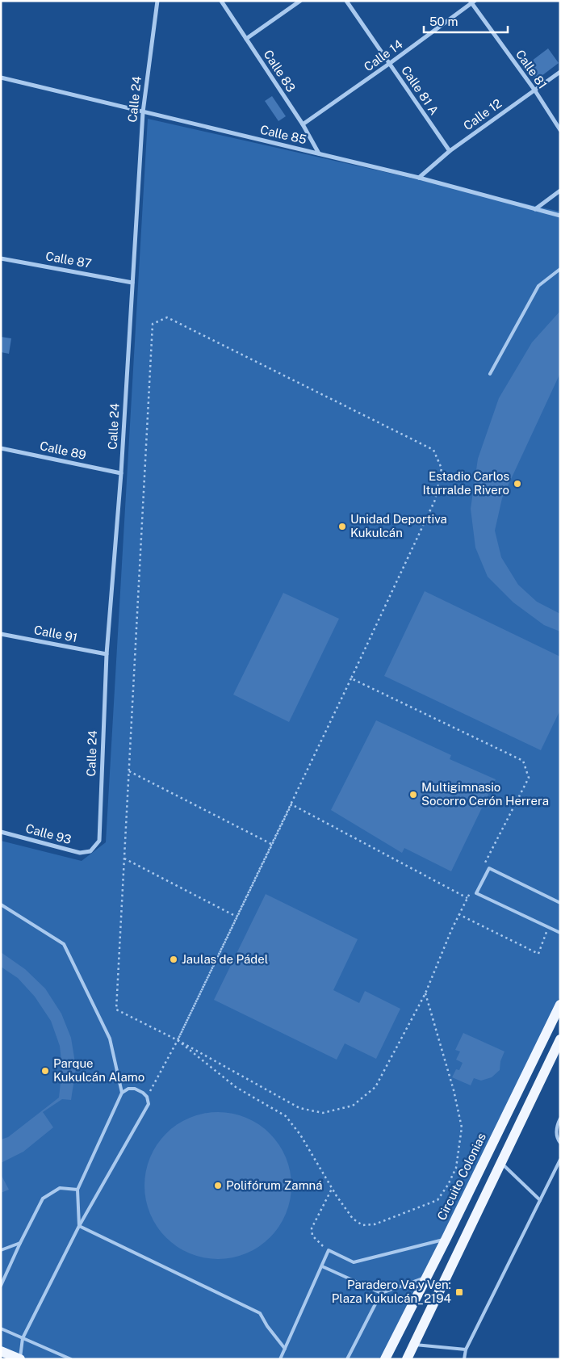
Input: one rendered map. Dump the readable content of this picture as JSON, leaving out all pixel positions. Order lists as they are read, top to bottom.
{
  "streets": {
    "main road": ["Circuito Colonias"],
    "street": [
      "Calle 14",
      "Calle 81",
      "Calle 83",
      "Calle 81 A",
      "Calle 24",
      "Calle 12",
      "Calle 85",
      "Calle 87",
      "Calle 89",
      "Calle 91",
      "Calle 93"
    ]
  },
  "crossings": [
    ["Calle 14", "Calle 81"],
    ["Calle 14", "Calle 83"],
    ["Calle 14", "Calle 81 A"],
    ["Calle 81", "Calle 12"],
    ["Calle 83", "Calle 85"],
    ["Calle 81 A", "Calle 12"],
    ["Calle 24", "Calle 85"],
    ["Calle 24", "Calle 87"],
    ["Calle 24", "Calle 89"],
    ["Calle 24", "Calle 91"],
    ["Calle 24", "Calle 93"],
    ["Calle 12", "Calle 85"]
  ],
  "places": {
    "other": [
      "Estadio Carlos Iturralde Rivero",
      "Unidad Deportiva Kukulcán",
      "Multigimnasio Socorro Cerón Herrera",
      "Jaulas de Pádel",
      "Parque Kukulcán Alamo",
      "Polifórum Zamná"
    ],
    "transit": ["Paradero Va y Ven: Plaza Kukulcán_2194"]
  },
  "scale_bar": "50 m"
}
